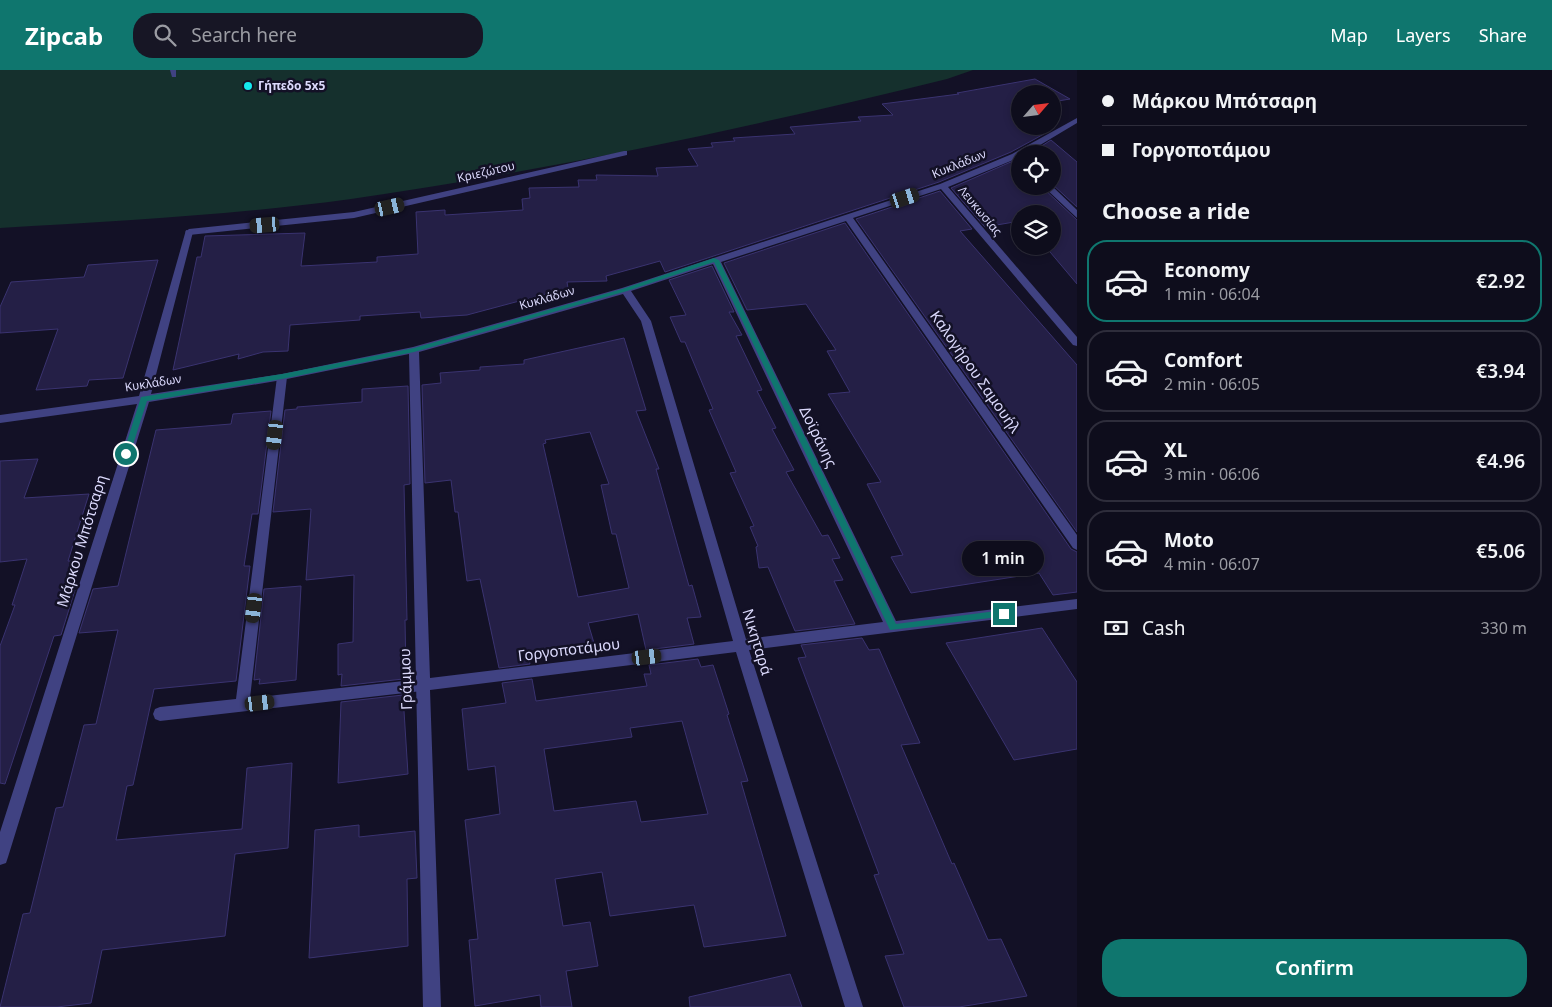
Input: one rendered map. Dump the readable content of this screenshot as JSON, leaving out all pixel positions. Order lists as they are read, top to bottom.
{
  "streets": {
    "street": [
      "Κυκλάδων",
      "Κριεζώτου",
      "Λευκωσίας",
      "Καλογήρου Σαμουήλ",
      "Δοϊράνης",
      "Μάρκου Μπότσαρη",
      "Νικηταρά",
      "Γοργοποτάμου",
      "Γράμμου"
    ]
  },
  "crossings": [
    ["Κυκλάδων", "Λευκωσίας"],
    ["Κυκλάδων", "Καλογήρου Σαμουήλ"],
    ["Κυκλάδων", "Δοϊράνης"],
    ["Κυκλάδων", "Μάρκου Μπότσαρη"],
    ["Κυκλάδων", "Νικηταρά"],
    ["Κυκλάδων", "Γράμμου"],
    ["Κριεζώτου", "Μάρκου Μπότσαρη"],
    ["Δοϊράνης", "Γοργοποτάμου"],
    ["Νικηταρά", "Γοργοποτάμου"],
    ["Γοργοποτάμου", "Γράμμου"]
  ],
  "places": ["Γήπεδο 5x5"],
  "north": "top right",
  "page": {
    "header": "Zipcab",
    "search": "Search here",
    "nav": ["Map", "Layers", "Share"],
    "banner": ["Μάρκου Μπότσαρη", "Γοργοποτάμου"],
    "heading": "Choose a ride",
    "list": [
      {
        "name": "Economy",
        "note": "1 min · 06:04",
        "value": "€2.92"
      },
      {
        "name": "Comfort",
        "note": "2 min · 06:05",
        "value": "€3.94"
      },
      {
        "name": "XL",
        "note": "3 min · 06:06",
        "value": "€4.96"
      },
      {
        "name": "Moto",
        "note": "4 min · 06:07",
        "value": "€5.06"
      }
    ],
    "bubble": "1 min",
    "pay": ["Cash", "330 m"],
    "buttons": "Confirm"
  }
}
